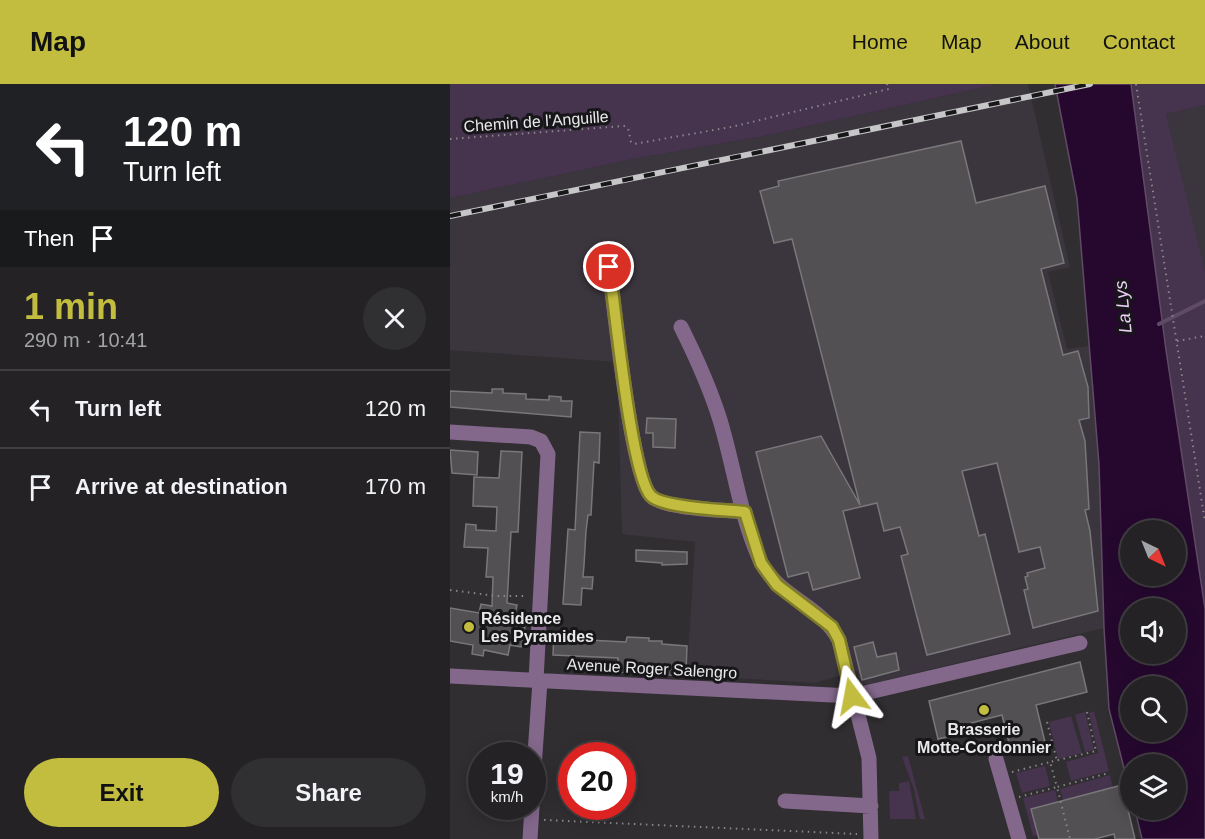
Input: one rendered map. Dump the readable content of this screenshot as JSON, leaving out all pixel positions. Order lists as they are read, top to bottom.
{
  "streets": {
    "street": ["Avenue Roger Salengro"],
    "path": ["Chemin de l'Anguille"]
  },
  "water": ["La Lys"],
  "places": ["Résidence Les Pyramides", "Brasserie Motte-Cordonnier"],
  "north": "bottom right",
  "page": {
    "header": "Map",
    "nav": [
      "Home",
      "Map",
      "About",
      "Contact"
    ],
    "turn": ["120 m", "Turn left"],
    "then": "Then",
    "heading": ["1 min", "290 m · 10:41"],
    "list": [
      {
        "name": "Turn left",
        "value": "120 m"
      },
      {
        "name": "Arrive at destination",
        "value": "170 m"
      }
    ],
    "speed": "19 km/h",
    "limit": "20",
    "buttons": ["Exit", "Share"]
  }
}
